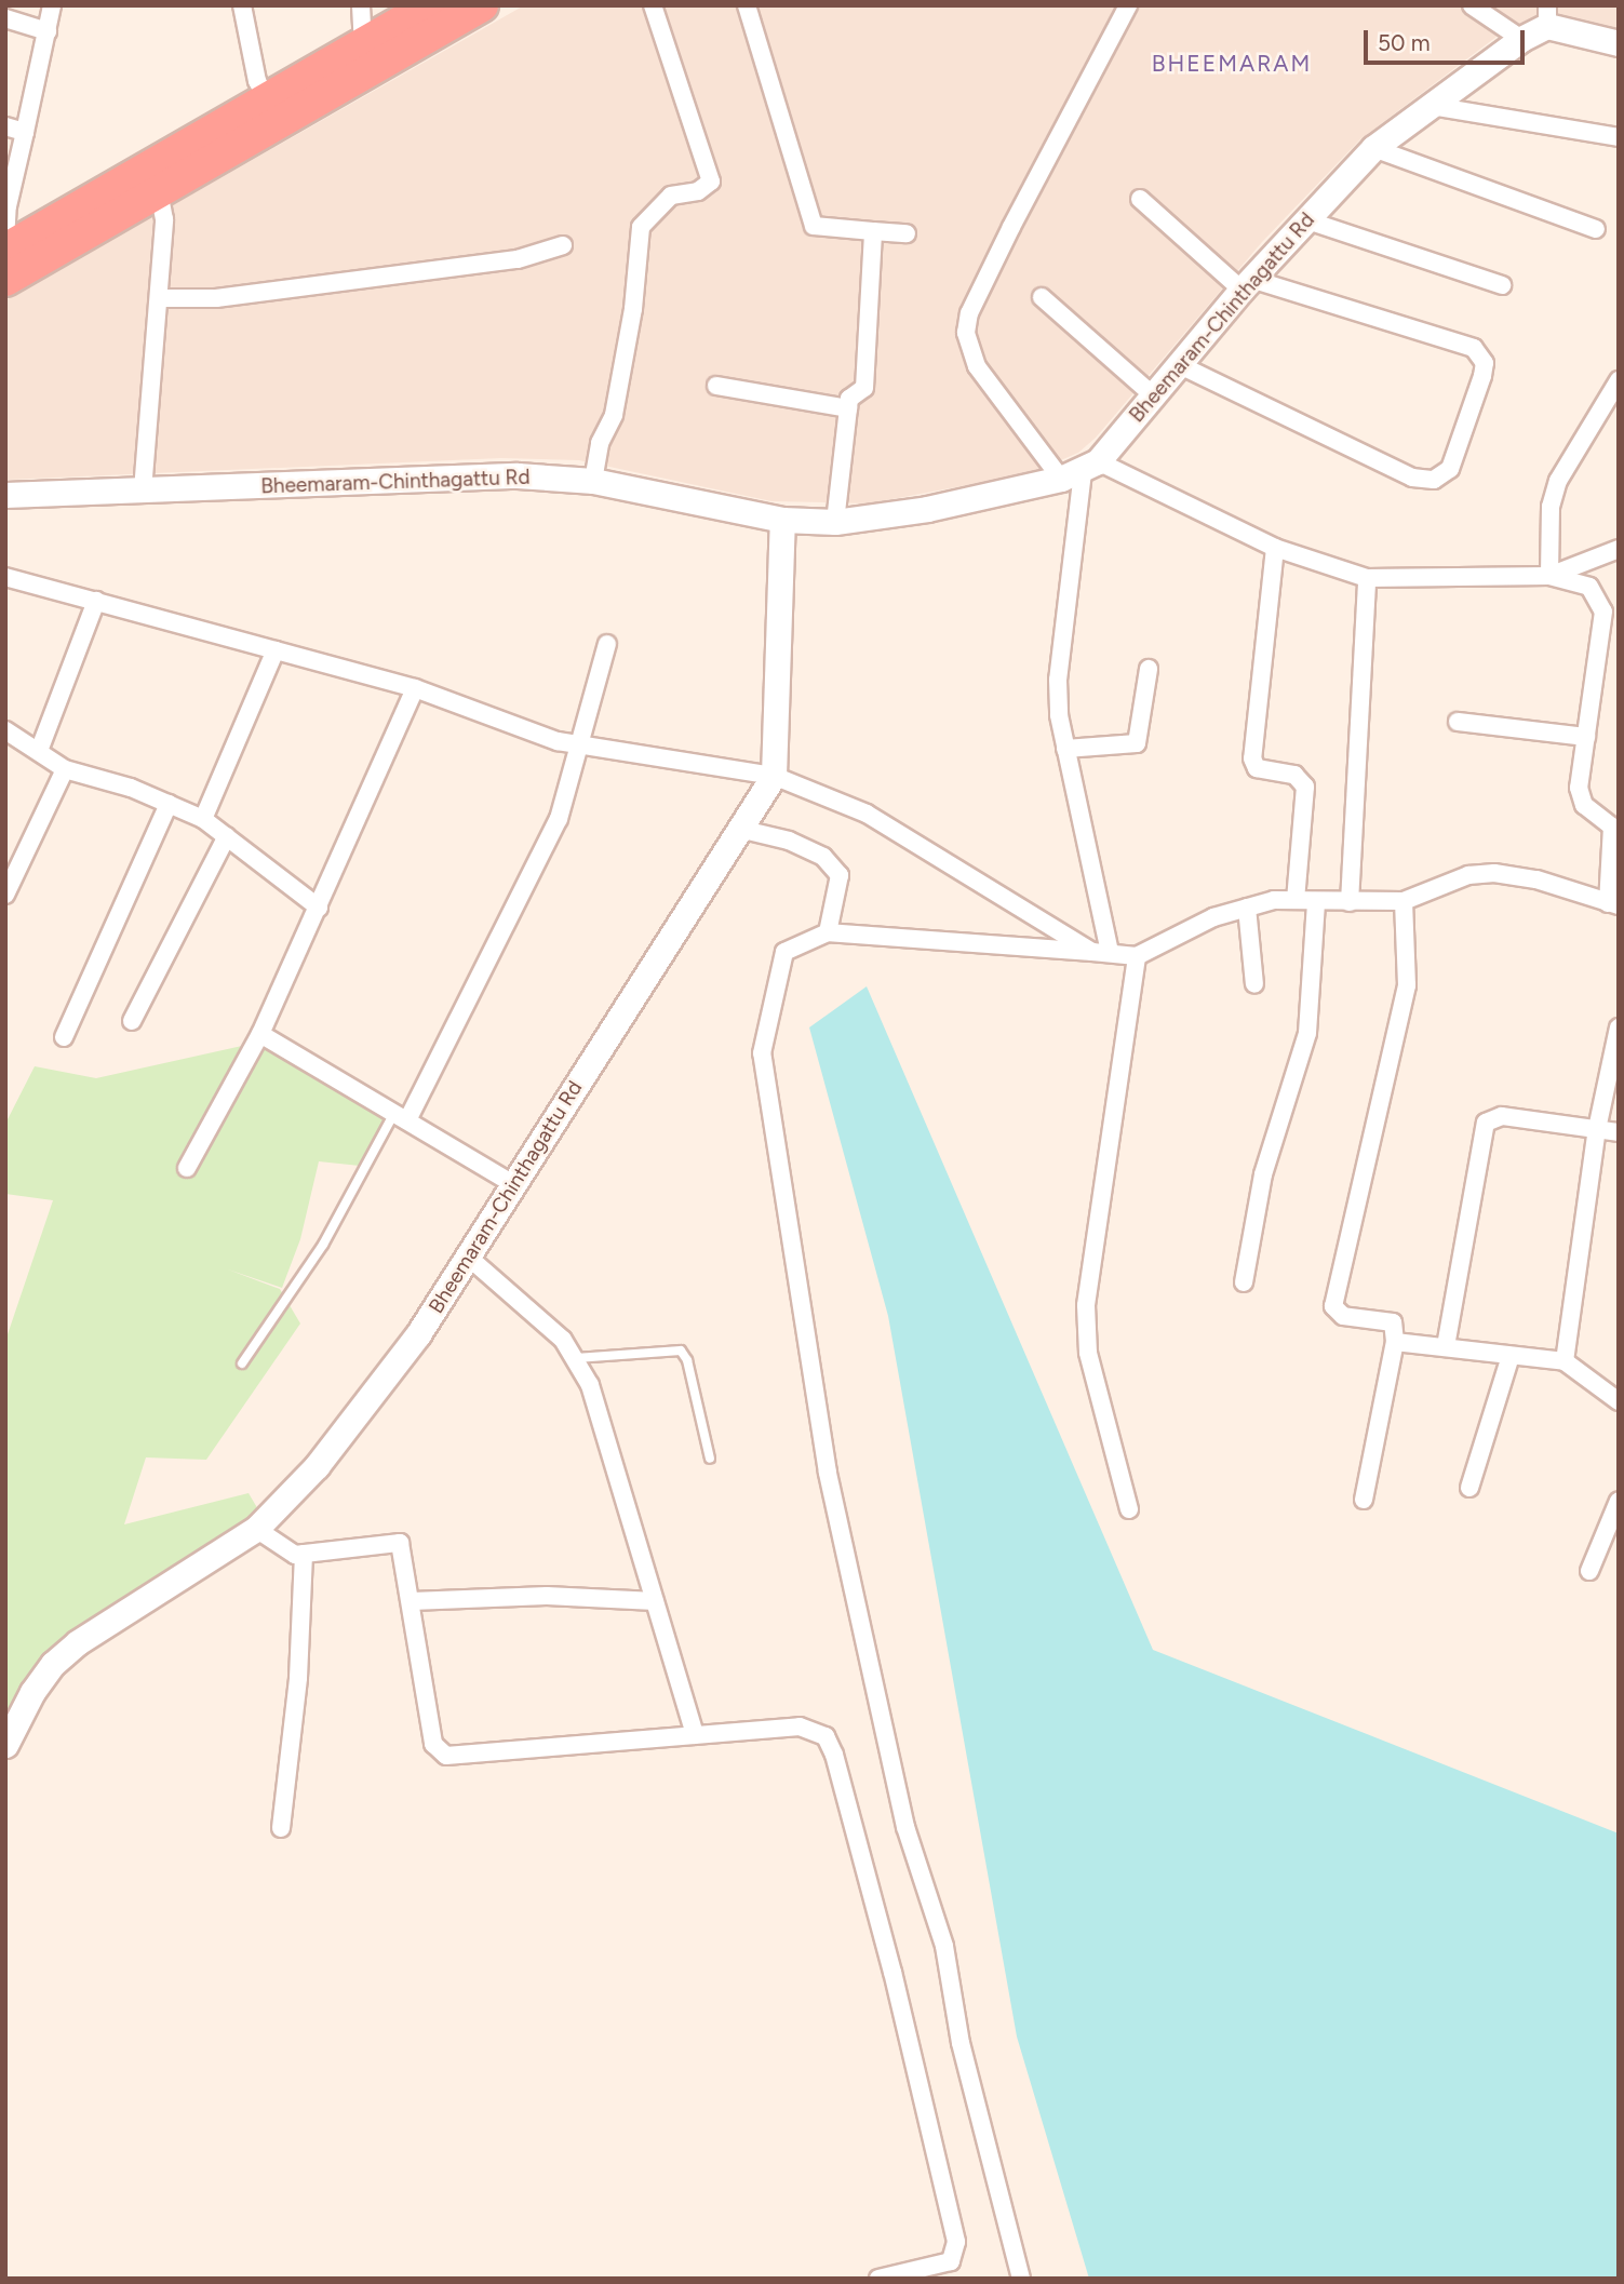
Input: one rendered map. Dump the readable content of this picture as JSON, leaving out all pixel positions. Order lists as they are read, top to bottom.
{
  "streets": {
    "street": ["Bheemaram-Chinthagattu Rd"]
  },
  "districts": ["BHEEMARAM"],
  "scale_bar": "50 m"
}
